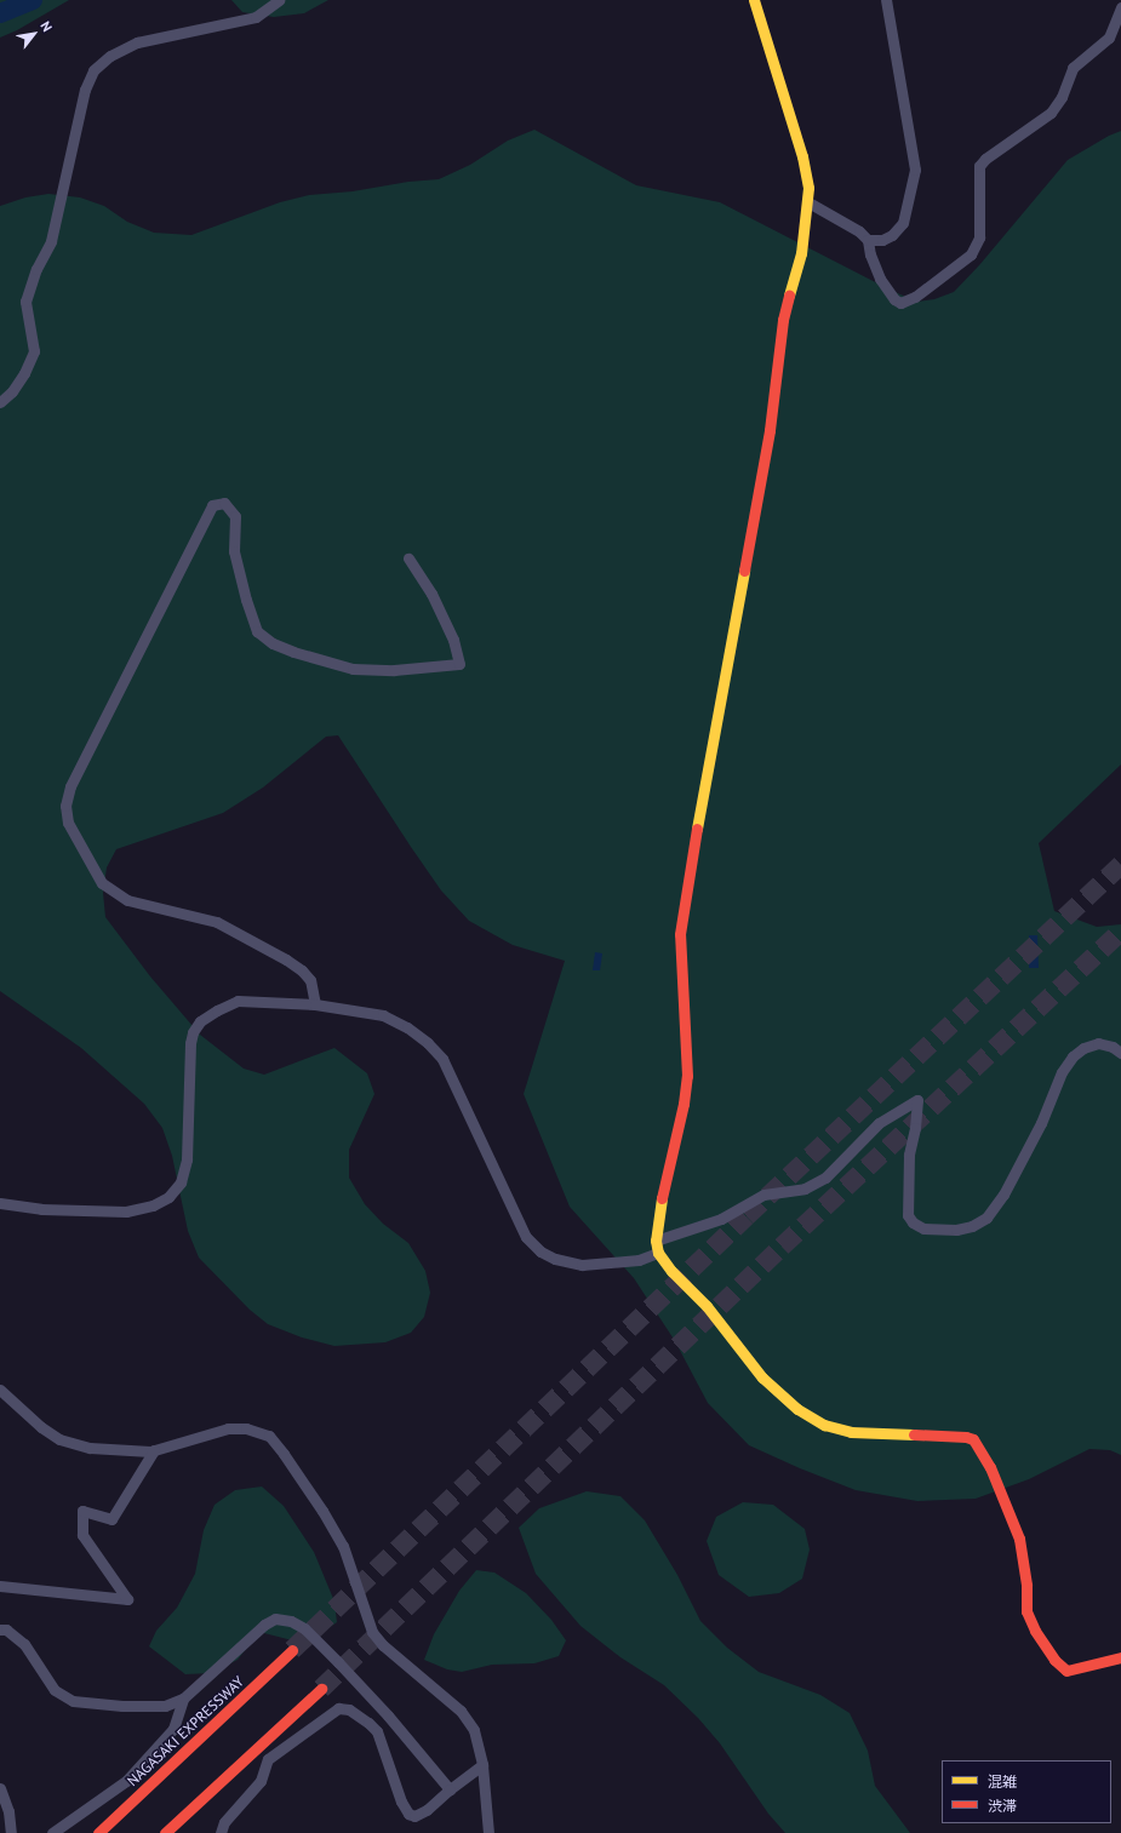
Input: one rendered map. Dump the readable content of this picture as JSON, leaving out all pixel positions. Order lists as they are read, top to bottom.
{
  "streets": {
    "main road": ["NAGASAKI EXPRESSWAY"]
  },
  "legend": ["混雑", "渋滞"],
  "north": "top right"
}
